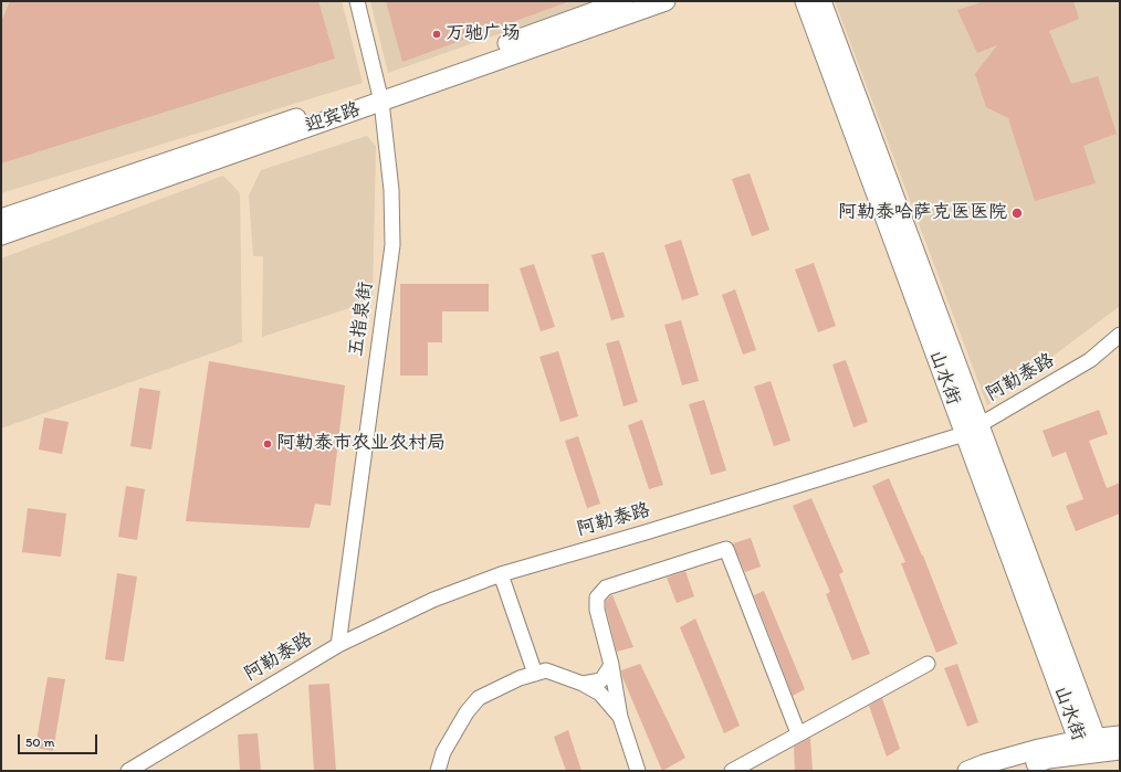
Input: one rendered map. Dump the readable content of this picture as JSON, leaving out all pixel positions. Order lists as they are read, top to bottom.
{
  "streets": {
    "main road": ["迎宾路", "山水街"],
    "street": ["五指泉街", "阿勒泰路"]
  },
  "crossings": [
    ["迎宾路", "五指泉街"],
    ["五指泉街", "阿勒泰路"],
    ["山水街", "阿勒泰路"]
  ],
  "places": ["万驰广场", "阿勒泰哈萨克医医院", "阿勒泰市农业农村局"],
  "scale_bar": "50 m"
}
